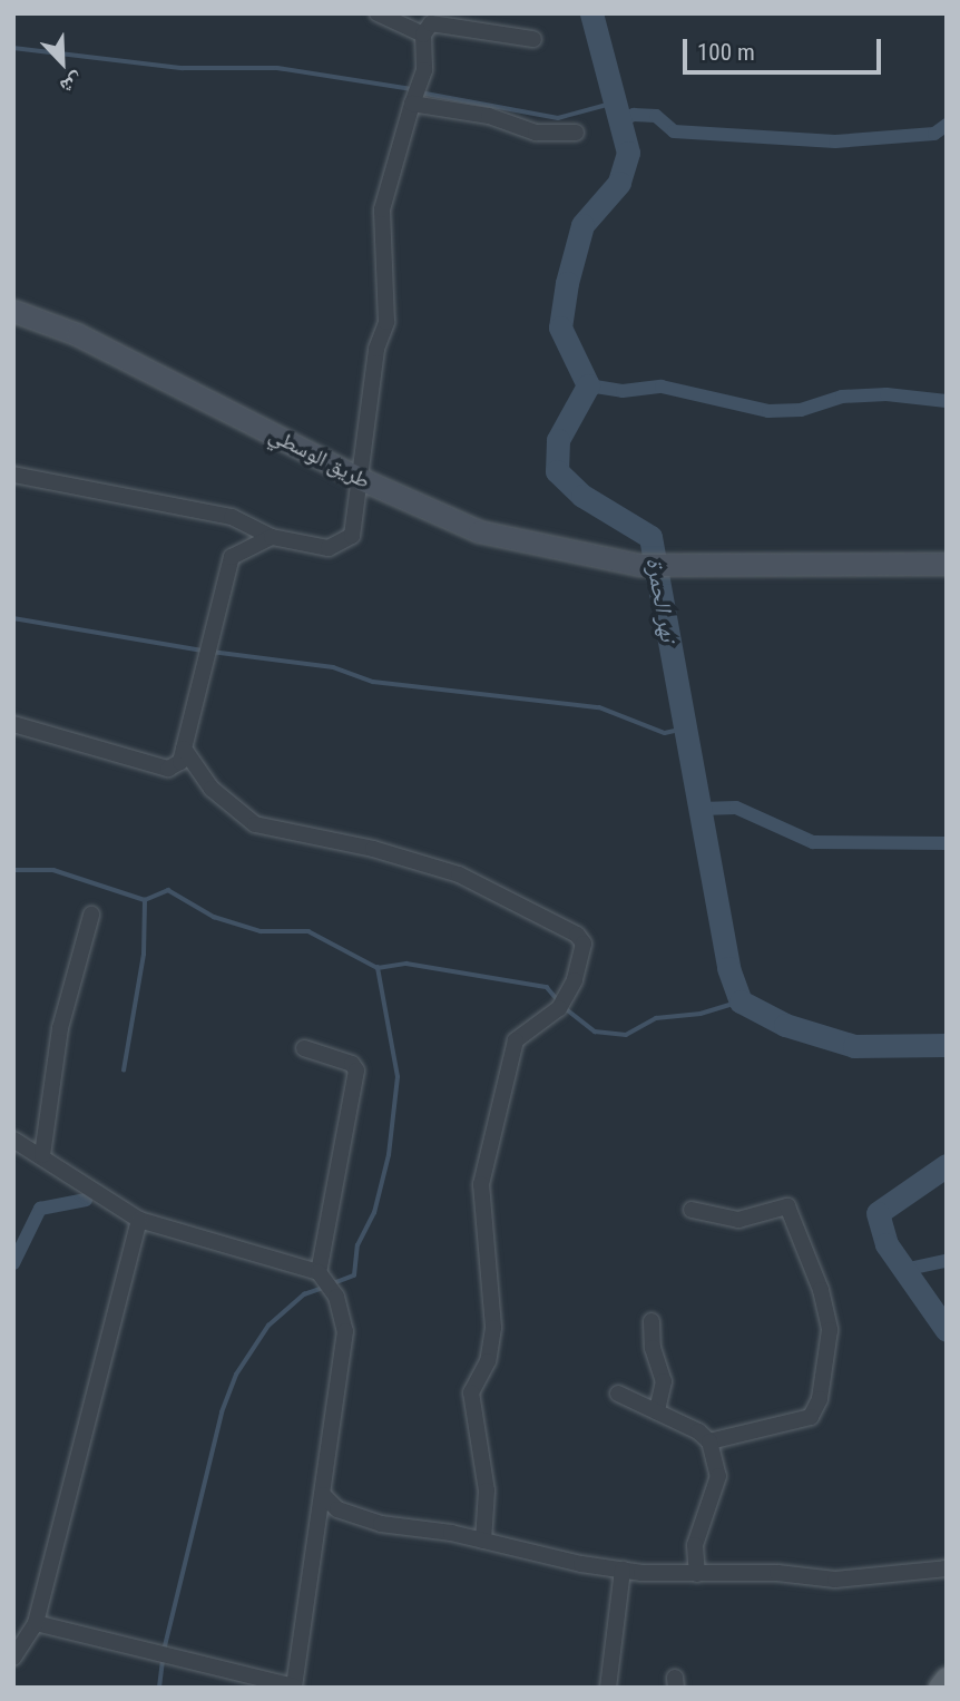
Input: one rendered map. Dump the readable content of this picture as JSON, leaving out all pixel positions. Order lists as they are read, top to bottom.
{
  "streets": {
    "main road": ["طريق الوسطي"]
  },
  "water": ["نهر الحمرة"],
  "scale_bar": "100 m",
  "north": "bottom right"
}
